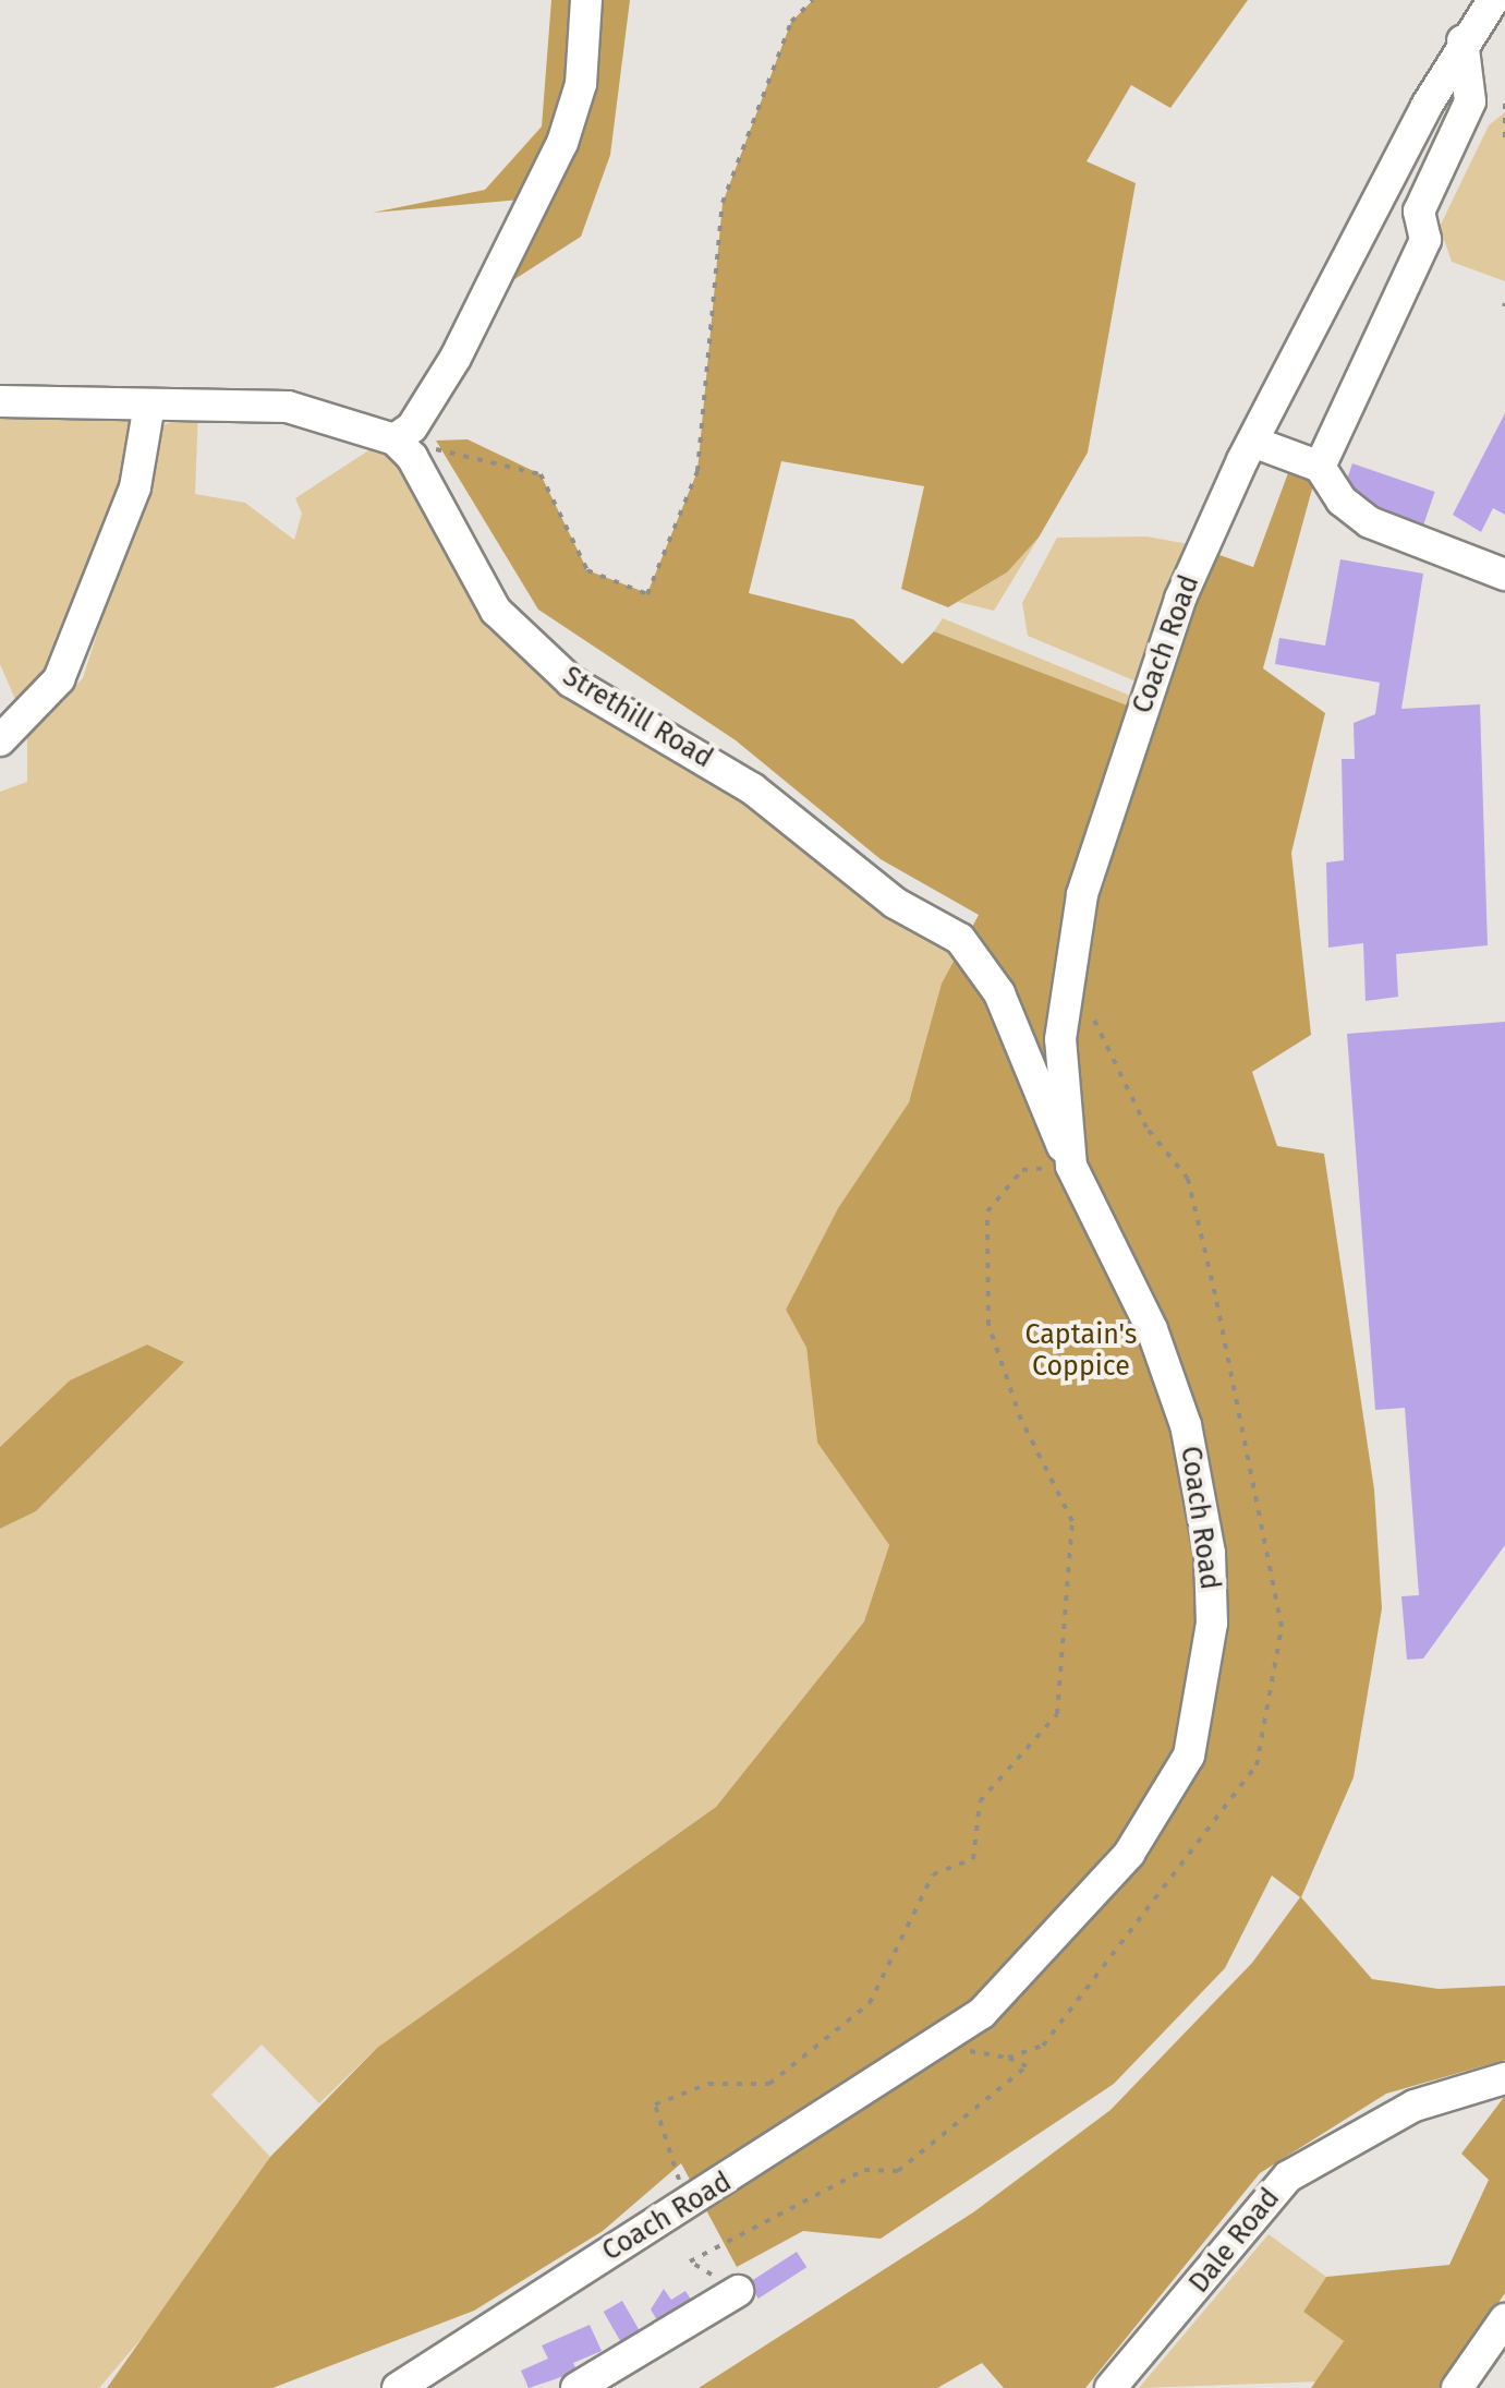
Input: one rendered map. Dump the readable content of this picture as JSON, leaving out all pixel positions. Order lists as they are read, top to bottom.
{
  "streets": {
    "street": ["Coach Road", "Strethill Road", "Dale Road"]
  },
  "crossings": [
    ["Coach Road", "Strethill Road"]
  ],
  "parks": ["Captain's Coppice"]
}
